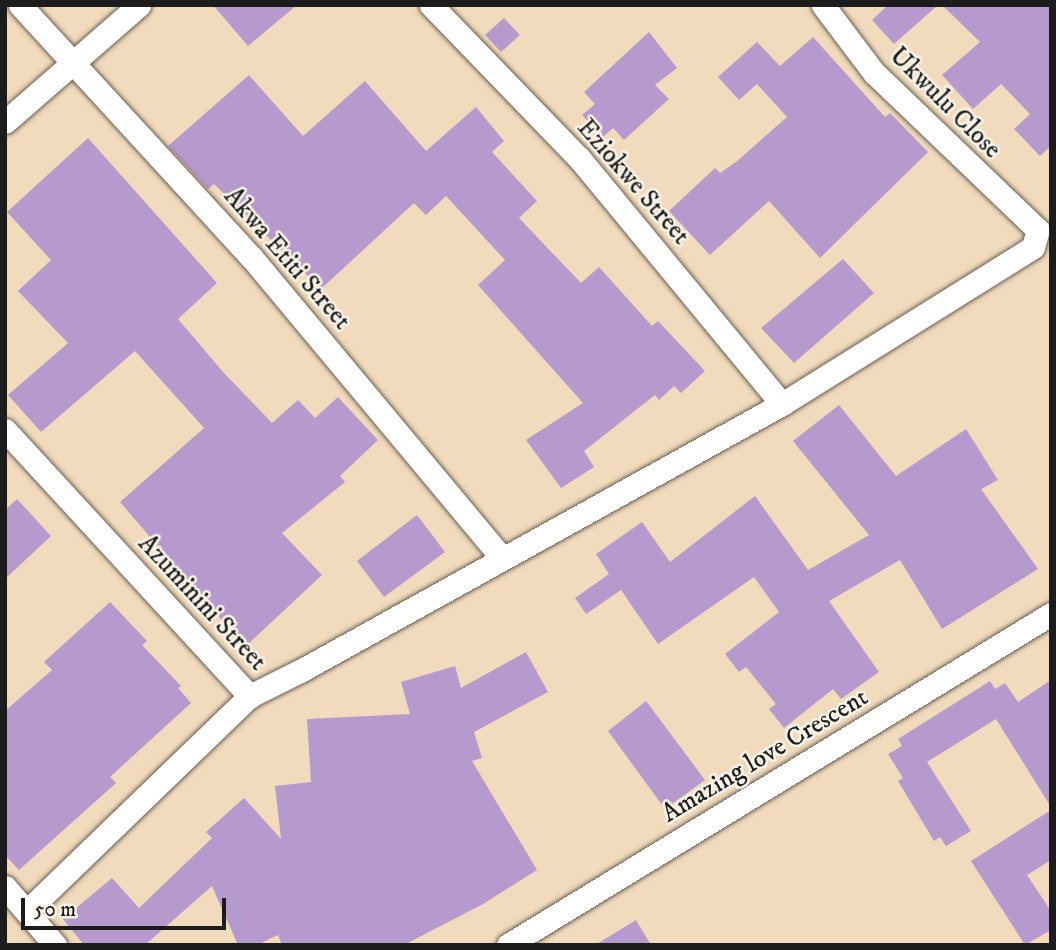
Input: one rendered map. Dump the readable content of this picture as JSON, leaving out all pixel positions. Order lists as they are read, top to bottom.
{
  "streets": {
    "street": [
      "Ukwulu Close",
      "Eziokwe Street",
      "Akwa Etiti Street",
      "Azuminini Street",
      "Amazing love Crescent"
    ]
  },
  "crossings": [
    ["Ukwulu Close", "Azuminini Street"],
    ["Eziokwe Street", "Azuminini Street"],
    ["Akwa Etiti Street", "Azuminini Street"]
  ],
  "scale_bar": "50 m"
}
